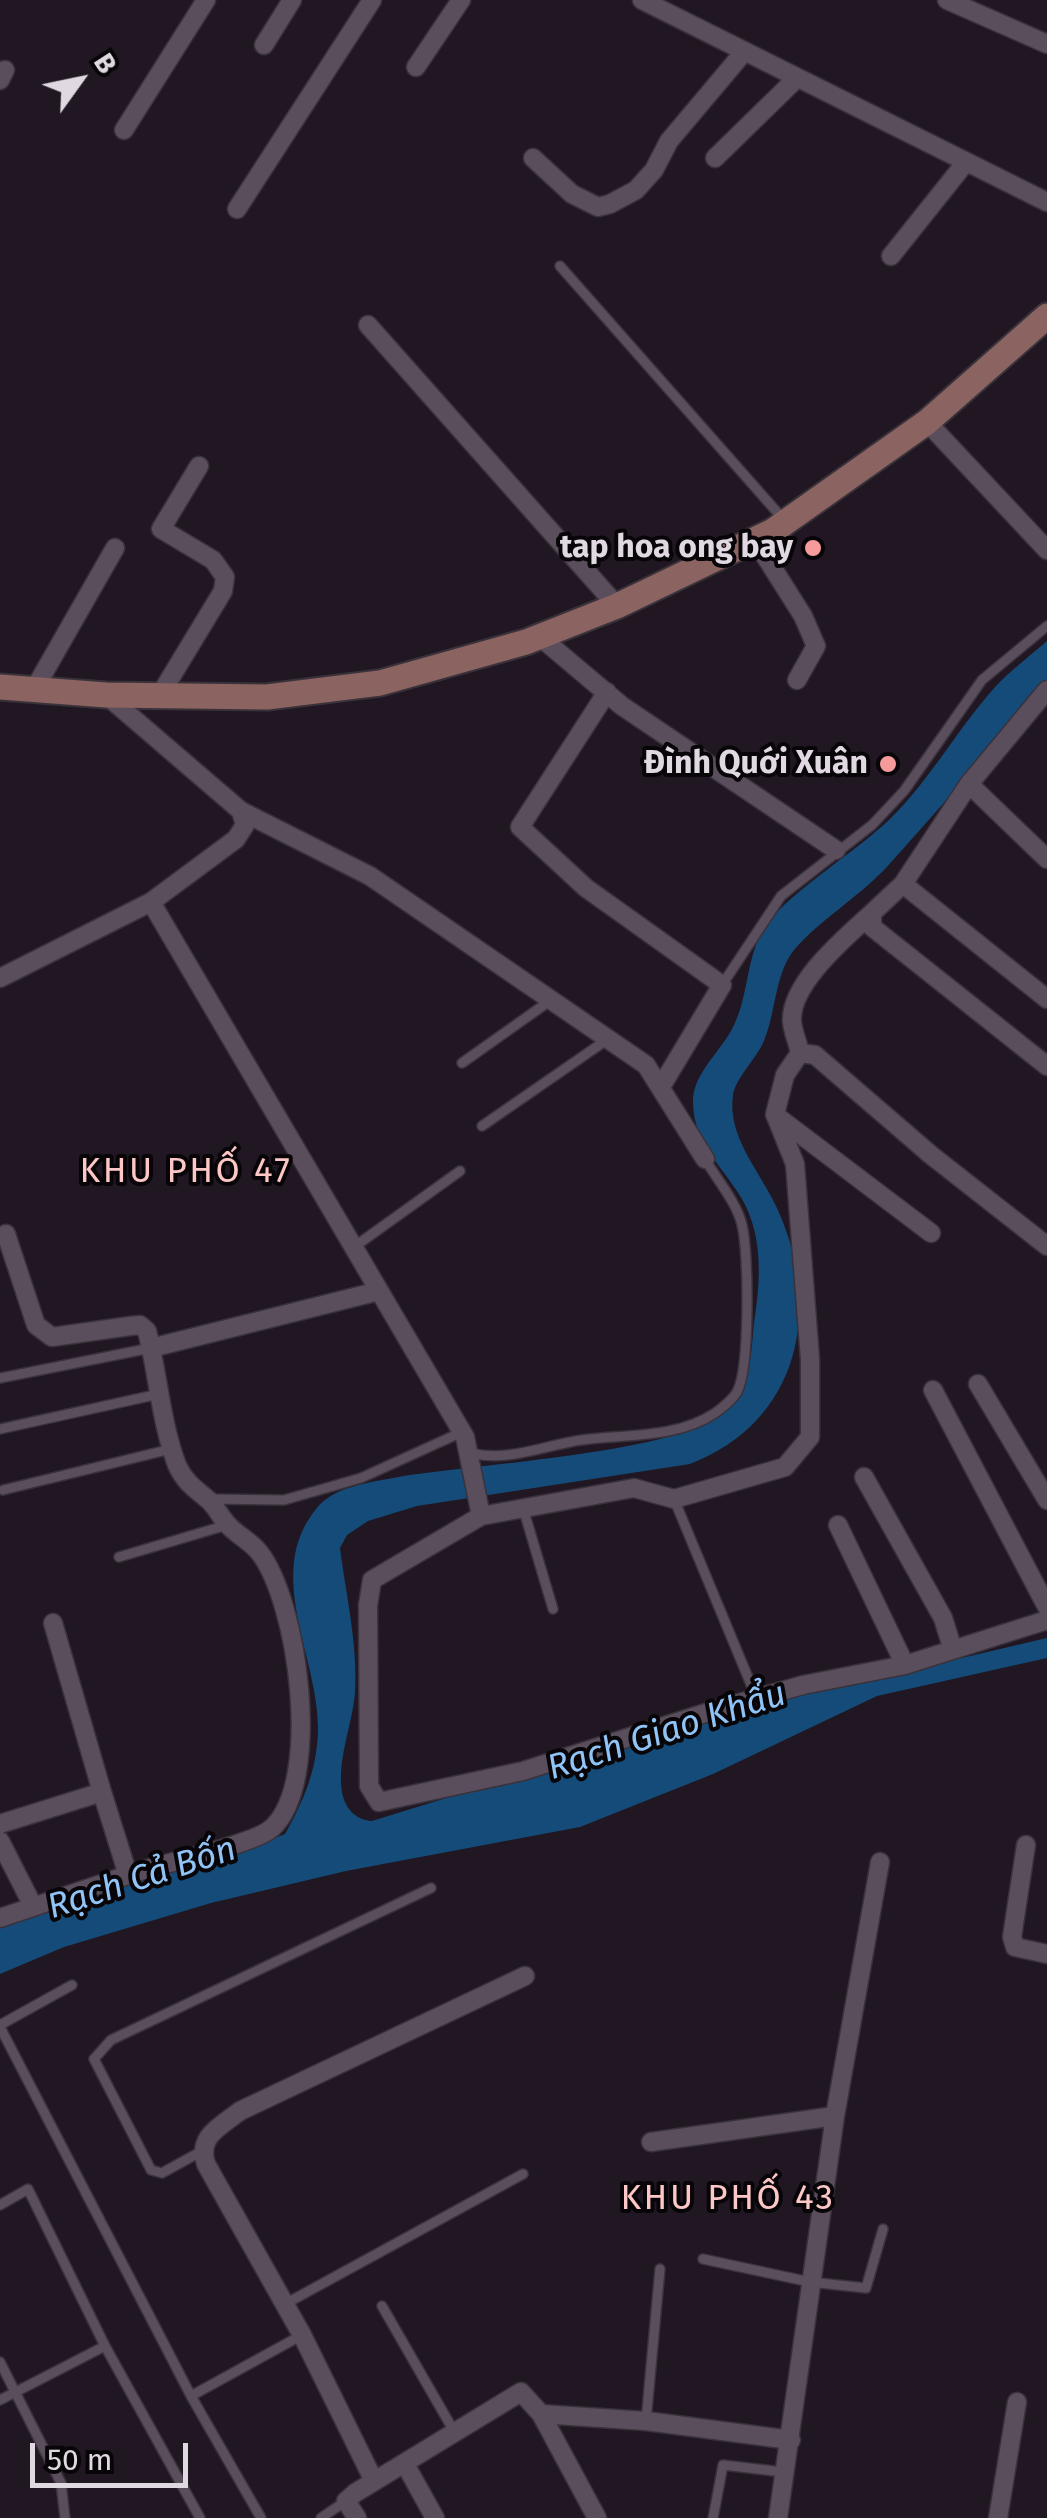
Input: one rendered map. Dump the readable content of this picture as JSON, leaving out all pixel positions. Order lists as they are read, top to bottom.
{
  "districts": ["KHU PHỐ 47", "KHU PHỐ 43"],
  "water": ["Rạch Giao Khẩu", "Rạch Cả Bốn"],
  "places": ["tap hoa ong bay", "Đình Quới Xuân"],
  "scale_bar": "50 m",
  "north": "top right"
}
